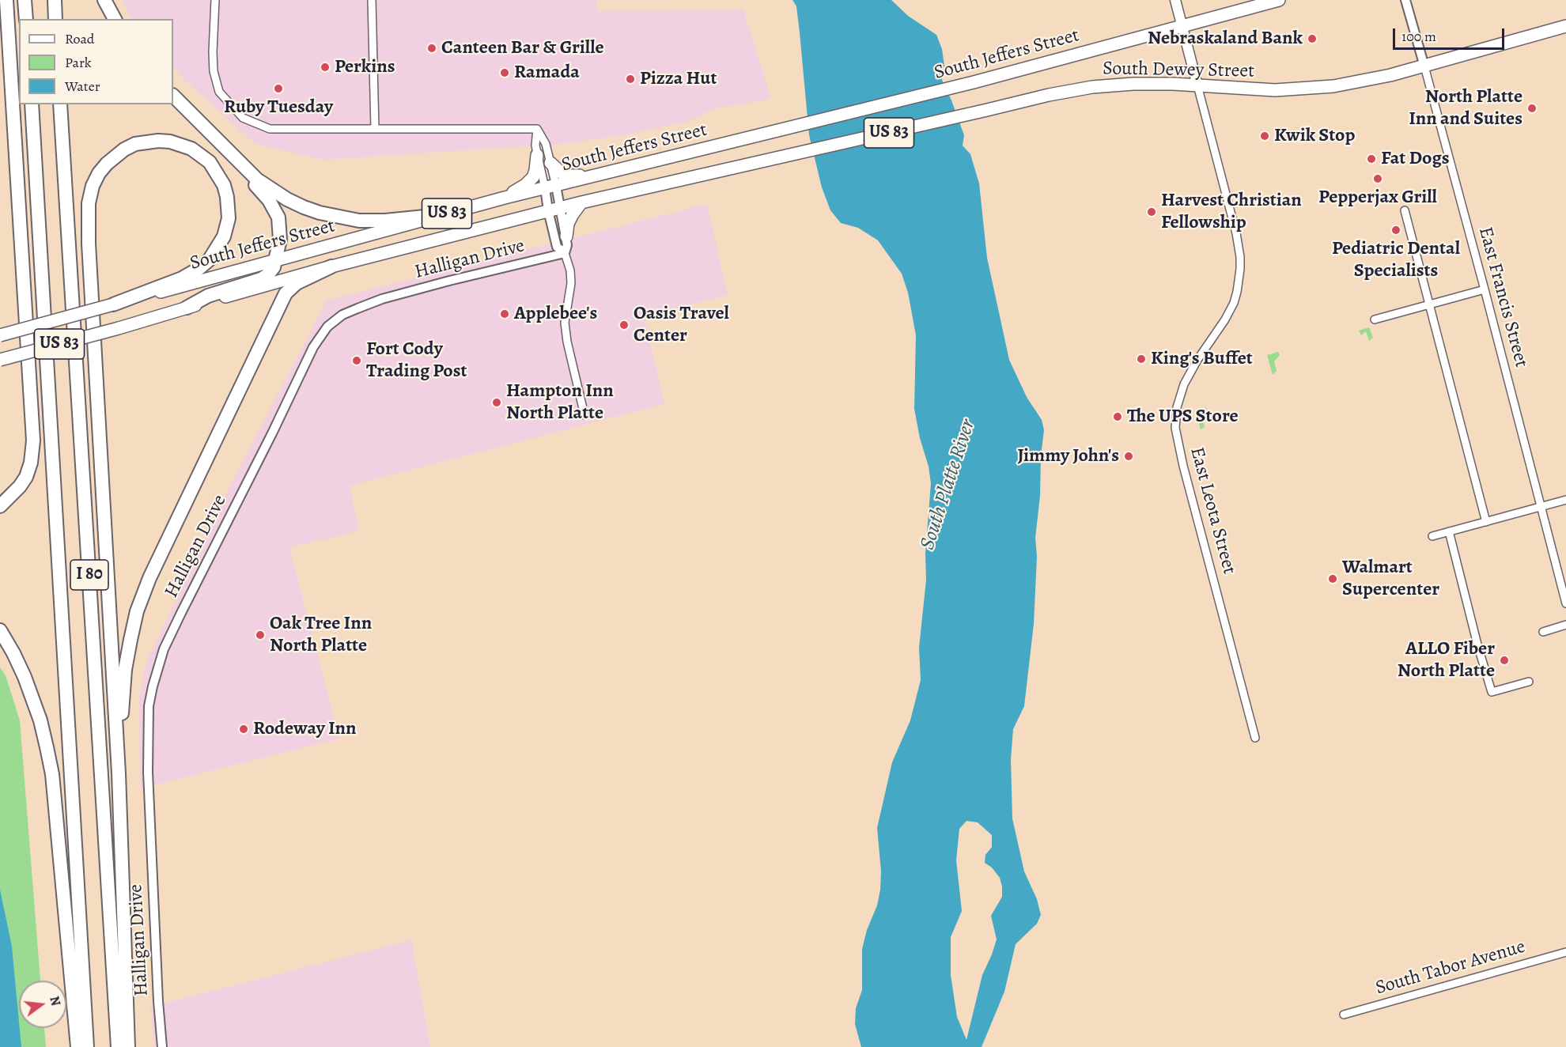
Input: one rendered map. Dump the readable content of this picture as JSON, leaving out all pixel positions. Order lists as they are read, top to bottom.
{
  "streets": {
    "highway": [
      "South Jeffers Street",
      "South Dewey Street",
      "US 83",
      "I 80"
    ],
    "main road": ["East Leota Street"],
    "street": ["Halligan Drive", "East Francis Street", "South Tabor Avenue"]
  },
  "crossings": [
    ["South Jeffers Street", "South Dewey Street"],
    ["South Jeffers Street", "East Leota Street"],
    ["South Dewey Street", "East Francis Street"],
    ["South Dewey Street", "East Leota Street"]
  ],
  "water": ["South Platte River"],
  "places": [
    "Nebraskaland Bank",
    "Canteen Bar & Grille",
    "Perkins",
    "Ramada",
    "Pizza Hut",
    "Ruby Tuesday",
    "North Platte Inn and Suites",
    "Kwik Stop",
    "Fat Dogs",
    "Pepperjax Grill",
    "Harvest Christian Fellowship",
    "Pediatric Dental Specialists",
    "Applebee's",
    "Oasis Travel Center",
    "King's Buffet",
    "Fort Cody Trading Post",
    "Hampton Inn North Platte",
    "The UPS Store",
    "Jimmy John's",
    "Walmart Supercenter",
    "Oak Tree Inn North Platte",
    "ALLO Fiber North Platte",
    "Rodeway Inn"
  ],
  "legend": ["Road", "Park", "Water"],
  "scale_bar": "100 m",
  "north": "right"
}
